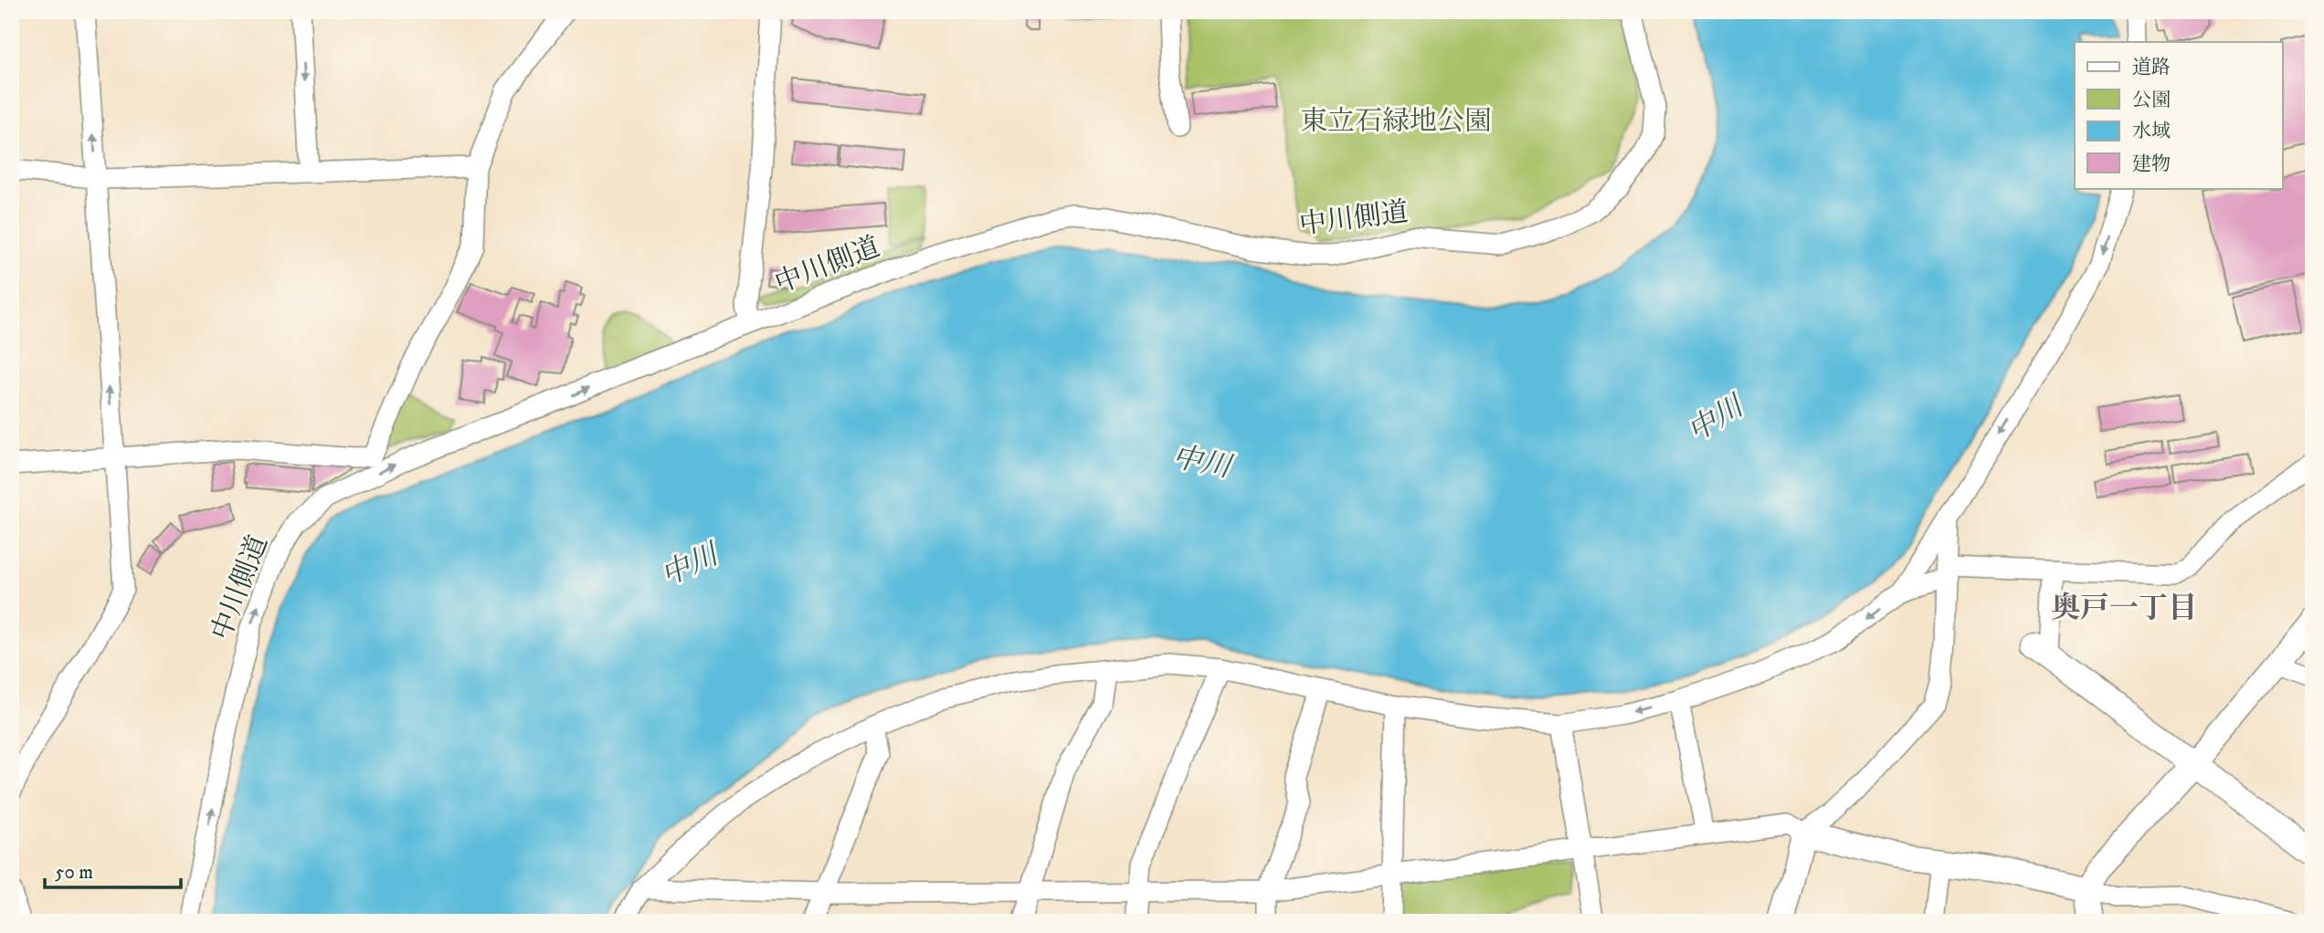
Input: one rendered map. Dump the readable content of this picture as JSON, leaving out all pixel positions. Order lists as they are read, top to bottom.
{
  "streets": {
    "street": ["中川側道"]
  },
  "one_way": ["中川側道"],
  "districts": ["奥戸一丁目"],
  "water": ["中川"],
  "parks": ["東立石緑地公園"],
  "legend": [
    "道路",
    "公園",
    "水域",
    "建物"
  ],
  "scale_bar": "50 m"
}
